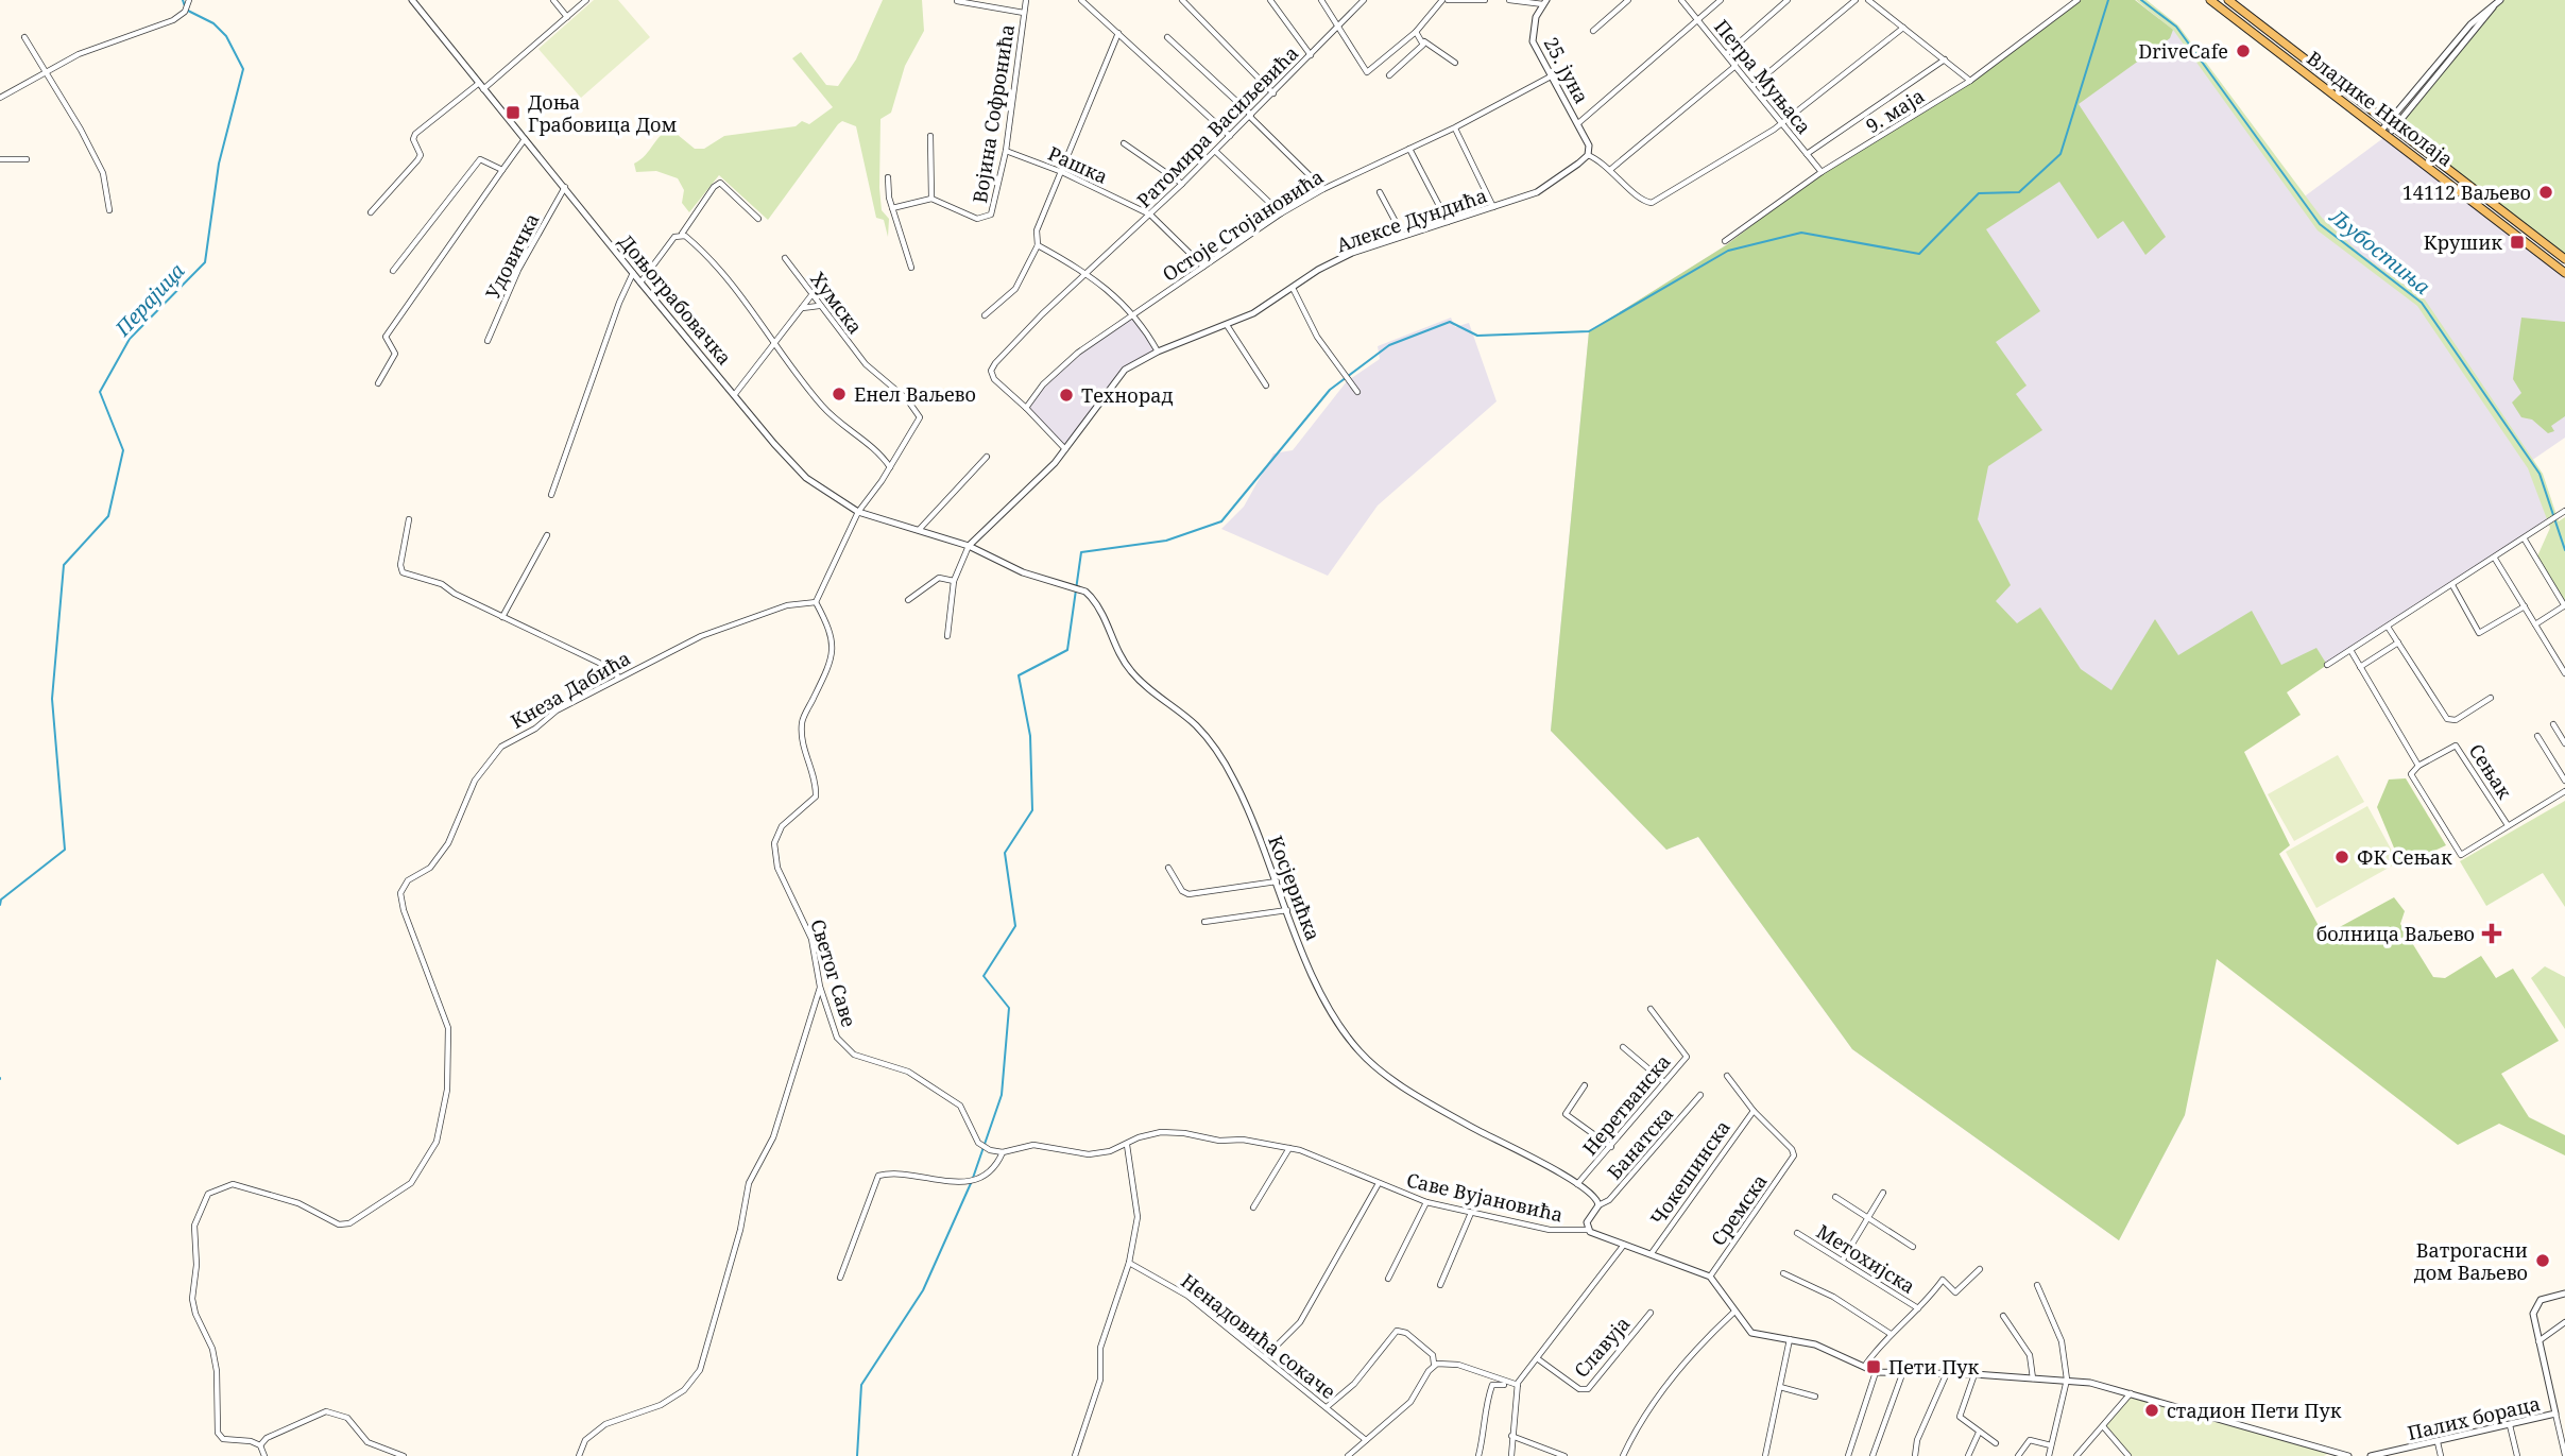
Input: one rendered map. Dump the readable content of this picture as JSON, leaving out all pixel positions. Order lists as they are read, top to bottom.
{
  "streets": {
    "main road": ["Владике Николаја"],
    "street": [
      "25. јуна",
      "Петра Муњаса",
      "9. маја",
      "Војина Софронића",
      "Ратомира Васиљевића",
      "Рашка",
      "Алексе Дундића",
      "Остоје Стојановића",
      "Удовичка",
      "Доњограбовачка",
      "Хумска",
      "Кнеза Дабића",
      "Сењак",
      "Косјерићка",
      "Светог Саве",
      "Неретванска",
      "Банатска",
      "Чокешинска",
      "Саве Вујановића",
      "Сремска",
      "Метохијска",
      "Ненадовића сокаче",
      "Славуја",
      "Палих бораца"
    ]
  },
  "crossings": [
    ["25. јуна", "Алексе Дундића"],
    ["25. јуна", "Остоје Стојановића"],
    ["Петра Муњаса", "9. маја"],
    ["Војина Софронића", "Рашка"],
    ["Ратомира Васиљевића", "Рашка"],
    ["Ратомира Васиљевића", "Остоје Стојановића"],
    ["Рашка", "Остоје Стојановића"],
    ["Алексе Дундића", "Доњограбовачка"],
    ["Алексе Дундића", "Косјерићка"],
    ["Удовичка", "Доњограбовачка"],
    ["Доњограбовачка", "Косјерићка"],
    ["Кнеза Дабића", "Светог Саве"],
    ["Косјерићка", "Неретванска"],
    ["Косјерићка", "Банатска"],
    ["Светог Саве", "Саве Вујановића"],
    ["Чокешинска", "Саве Вујановића"],
    ["Чокешинска", "Сремска"],
    ["Саве Вујановића", "Сремска"]
  ],
  "water": ["Љубостиња", "Перајица"],
  "places": {
    "other": [
      "DriveCafe",
      "14112 Ваљево",
      "Енел Ваљево",
      "Технорад",
      "ФК Сењак",
      "Ватрогасни дом Ваљево",
      "стадион Пети Пук"
    ],
    "transit": ["Доња Грабовица Дом", "Крушик", "Пети Пук"],
    "health": ["болница Ваљево"]
  }
}
